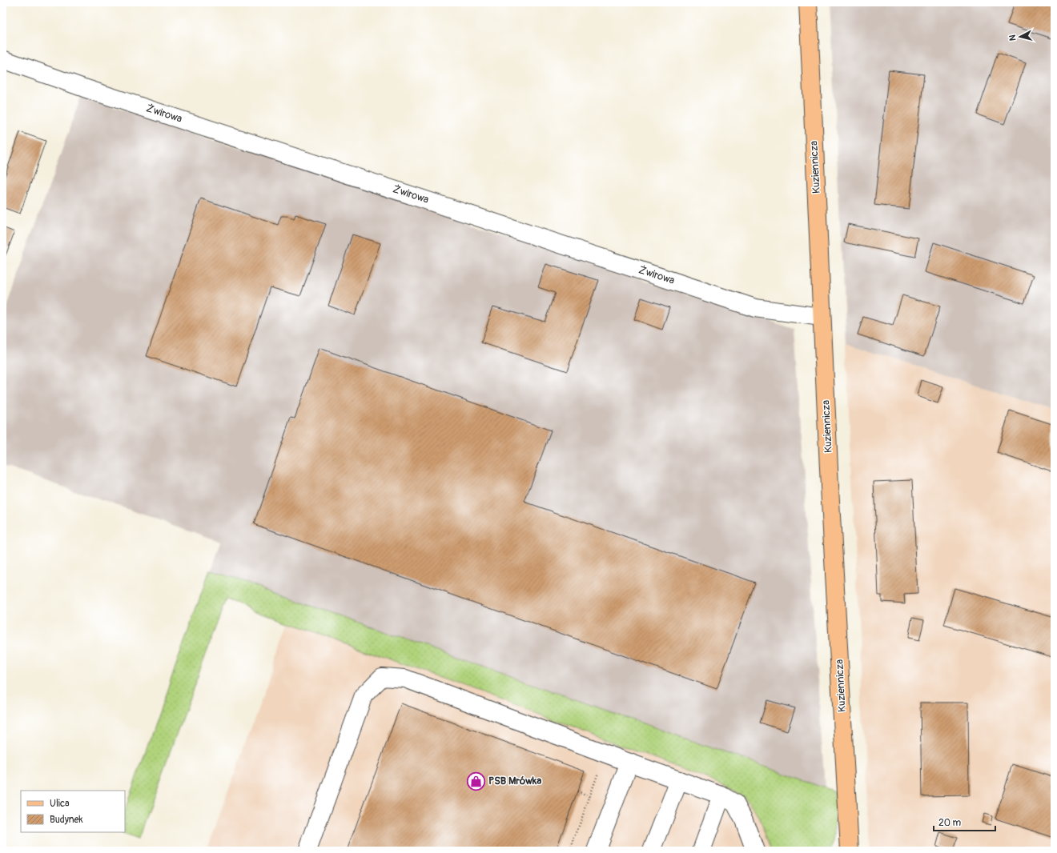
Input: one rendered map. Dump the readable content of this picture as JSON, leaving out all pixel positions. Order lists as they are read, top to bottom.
{
  "streets": {
    "main road": ["Kuziennicza"],
    "lane": ["Żwirowa"]
  },
  "crossings": [
    ["Żwirowa", "Kuziennicza"]
  ],
  "places": {
    "shop": ["PSB Mrówka"]
  },
  "legend": ["Ulica", "Budynek"],
  "scale_bar": "20 m",
  "north": "left"
}
